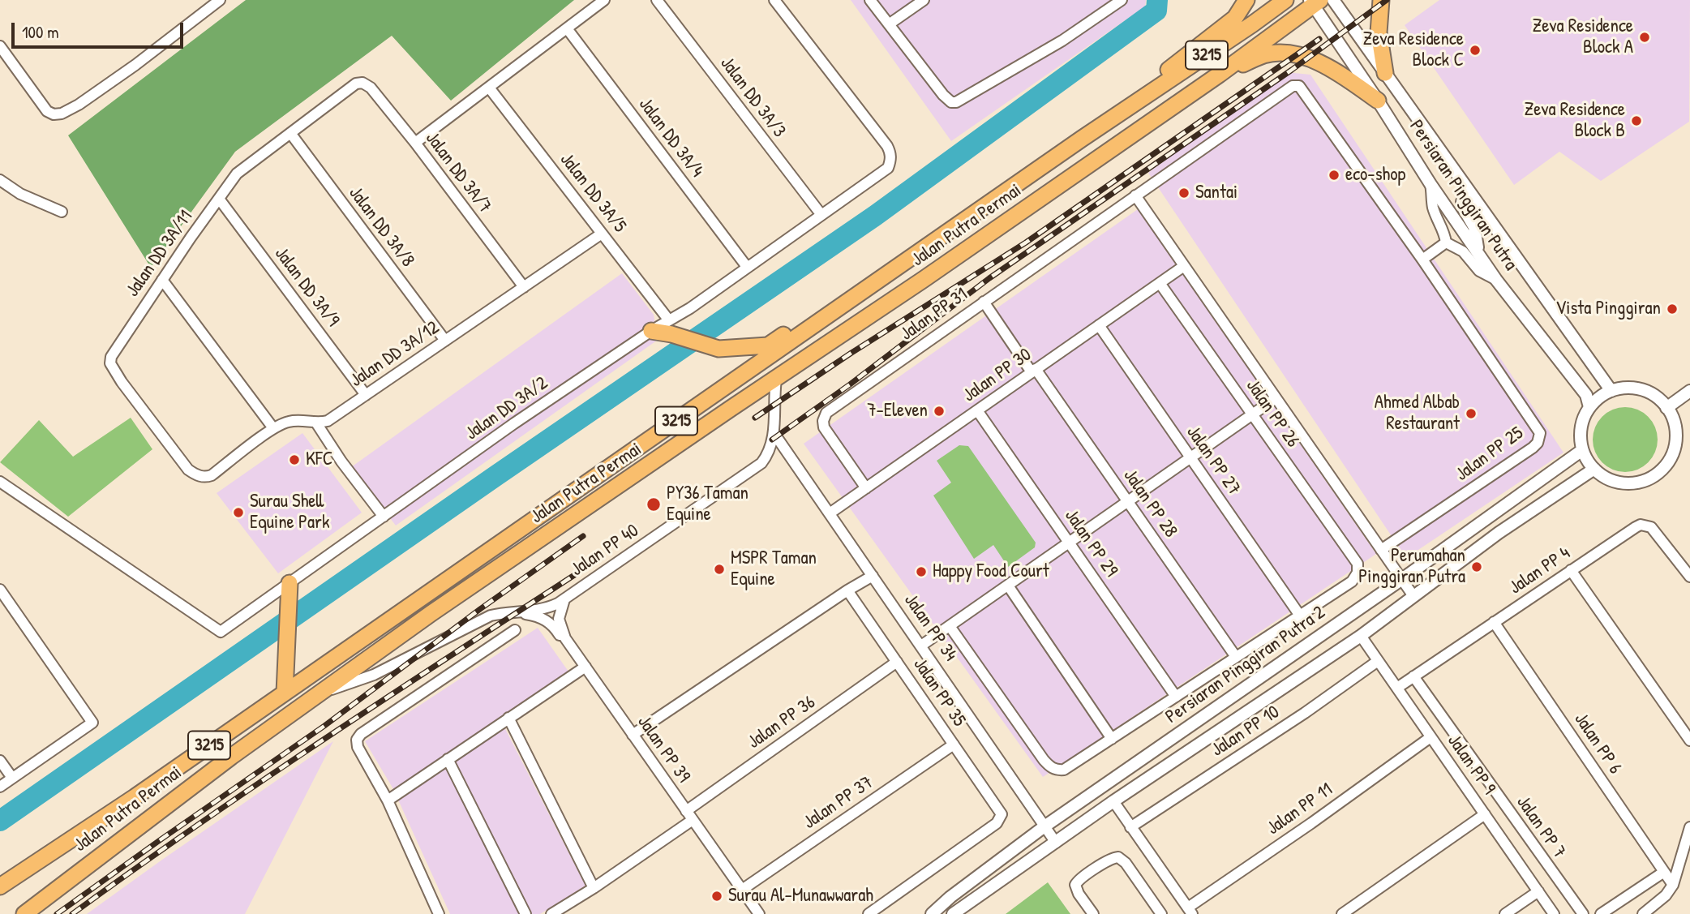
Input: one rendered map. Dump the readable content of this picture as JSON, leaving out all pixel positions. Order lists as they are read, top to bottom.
{
  "streets": {
    "main road": ["3215", "Jalan Putra Permai"],
    "street": [
      "Jalan DD 3A/3",
      "Jalan DD 3A/4",
      "Jalan DD 3A/7",
      "Jalan DD 3A/5",
      "Persiaran Pinggiran Putra",
      "Jalan DD 3A/8",
      "Jalan DD 3A/11",
      "Jalan DD 3A/9",
      "Jalan PP 31",
      "Jalan DD 3A/12",
      "Jalan PP 30",
      "Jalan DD 3A/2",
      "Jalan PP 26",
      "Jalan PP 25",
      "Jalan PP 27",
      "Jalan PP 28",
      "Jalan PP 29",
      "Jalan PP 40",
      "Jalan PP 4",
      "Jalan PP 34",
      "Persiaran Pinggiran Putra 2",
      "Jalan PP 35",
      "Jalan PP 36",
      "Jalan PP 10",
      "Jalan PP 6",
      "Jalan PP 39",
      "Jalan PP 9",
      "Jalan PP 37",
      "Jalan PP 11",
      "Jalan PP 7"
    ]
  },
  "crossings": [
    ["Jalan DD 3A/7", "Jalan DD 3A/11"],
    ["Jalan DD 3A/7", "Jalan DD 3A/12"],
    ["Jalan DD 3A/5", "Jalan DD 3A/12"],
    ["Persiaran Pinggiran Putra", "Jalan Putra Permai"],
    ["Persiaran Pinggiran Putra", "Persiaran Pinggiran Putra 2"],
    ["Jalan Putra Permai", "Jalan PP 40"],
    ["Jalan DD 3A/8", "Jalan DD 3A/11"],
    ["Jalan DD 3A/8", "Jalan DD 3A/12"],
    ["Jalan DD 3A/11", "Jalan DD 3A/9"],
    ["Jalan DD 3A/9", "Jalan DD 3A/12"],
    ["Jalan PP 31", "Jalan PP 30"],
    ["Jalan PP 31", "Jalan PP 25"],
    ["Jalan PP 31", "Jalan PP 28"],
    ["Jalan PP 30", "Jalan PP 26"],
    ["Jalan PP 30", "Jalan PP 27"],
    ["Jalan PP 30", "Jalan PP 28"],
    ["Jalan PP 30", "Jalan PP 29"],
    ["Jalan PP 30", "Jalan PP 34"],
    ["Jalan PP 26", "Jalan PP 27"],
    ["Jalan PP 40", "Jalan PP 34"],
    ["Jalan PP 40", "Jalan PP 39"],
    ["Jalan PP 4", "Jalan PP 6"],
    ["Jalan PP 4", "Jalan PP 9"],
    ["Jalan PP 4", "Jalan PP 7"],
    ["Jalan PP 34", "Persiaran Pinggiran Putra 2"],
    ["Persiaran Pinggiran Putra 2", "Jalan PP 9"],
    ["Jalan PP 35", "Jalan PP 36"],
    ["Jalan PP 35", "Jalan PP 37"],
    ["Jalan PP 36", "Jalan PP 39"],
    ["Jalan PP 10", "Jalan PP 9"],
    ["Jalan PP 39", "Jalan PP 37"],
    ["Jalan PP 9", "Jalan PP 11"]
  ],
  "places": [
    "Zeva Residence Block A",
    "Zeva Residence Block C",
    "Zeva Residence Block B",
    "eco-shop",
    "Santai",
    "Vista Pinggiran",
    "7-Eleven",
    "Ahmed Albab Restaurant",
    "KFC",
    "PY36 Taman Equine",
    "Surau Shell Equine Park",
    "Perumahan Pinggiran Putra",
    "MSPR Taman Equine",
    "Happy Food Court",
    "Surau Al-Munawwarah"
  ],
  "scale_bar": "100 m"
}
